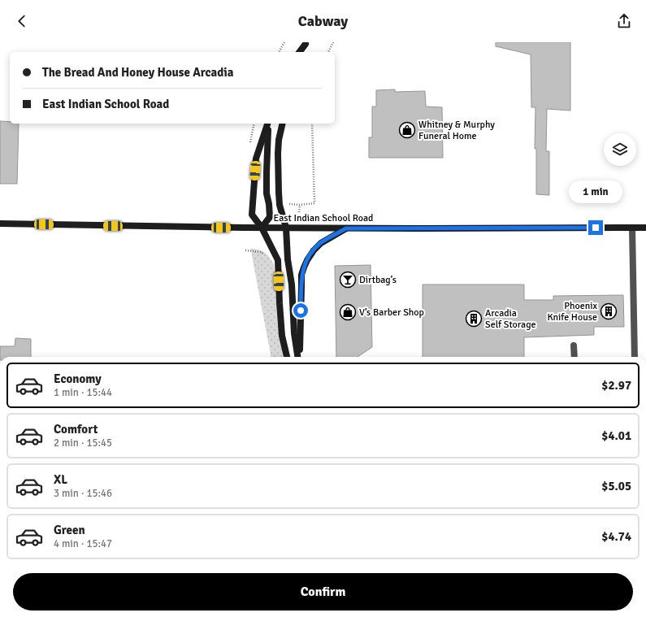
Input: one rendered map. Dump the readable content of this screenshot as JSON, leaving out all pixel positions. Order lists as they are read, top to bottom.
{
  "streets": {
    "main road": ["East Indian School Road"]
  },
  "places": {
    "shop": ["Whitney & Murphy Funeral Home", "V’s Barber Shop"],
    "bar": ["Dirtbag’s"],
    "building": ["Phoenix Knife House", "Arcadia Self Storage"]
  },
  "page": {
    "header": "Cabway",
    "banner": ["The Bread And Honey House Arcadia", "East Indian School Road"],
    "bubble": "1 min",
    "list": [
      {
        "name": "Economy",
        "note": "1 min · 15:44",
        "value": "$2.97"
      },
      {
        "name": "Comfort",
        "note": "2 min · 15:45",
        "value": "$4.01"
      },
      {
        "name": "XL",
        "note": "3 min · 15:46",
        "value": "$5.05"
      },
      {
        "name": "Green",
        "note": "4 min · 15:47",
        "value": "$4.74"
      }
    ],
    "buttons": "Confirm"
  }
}
